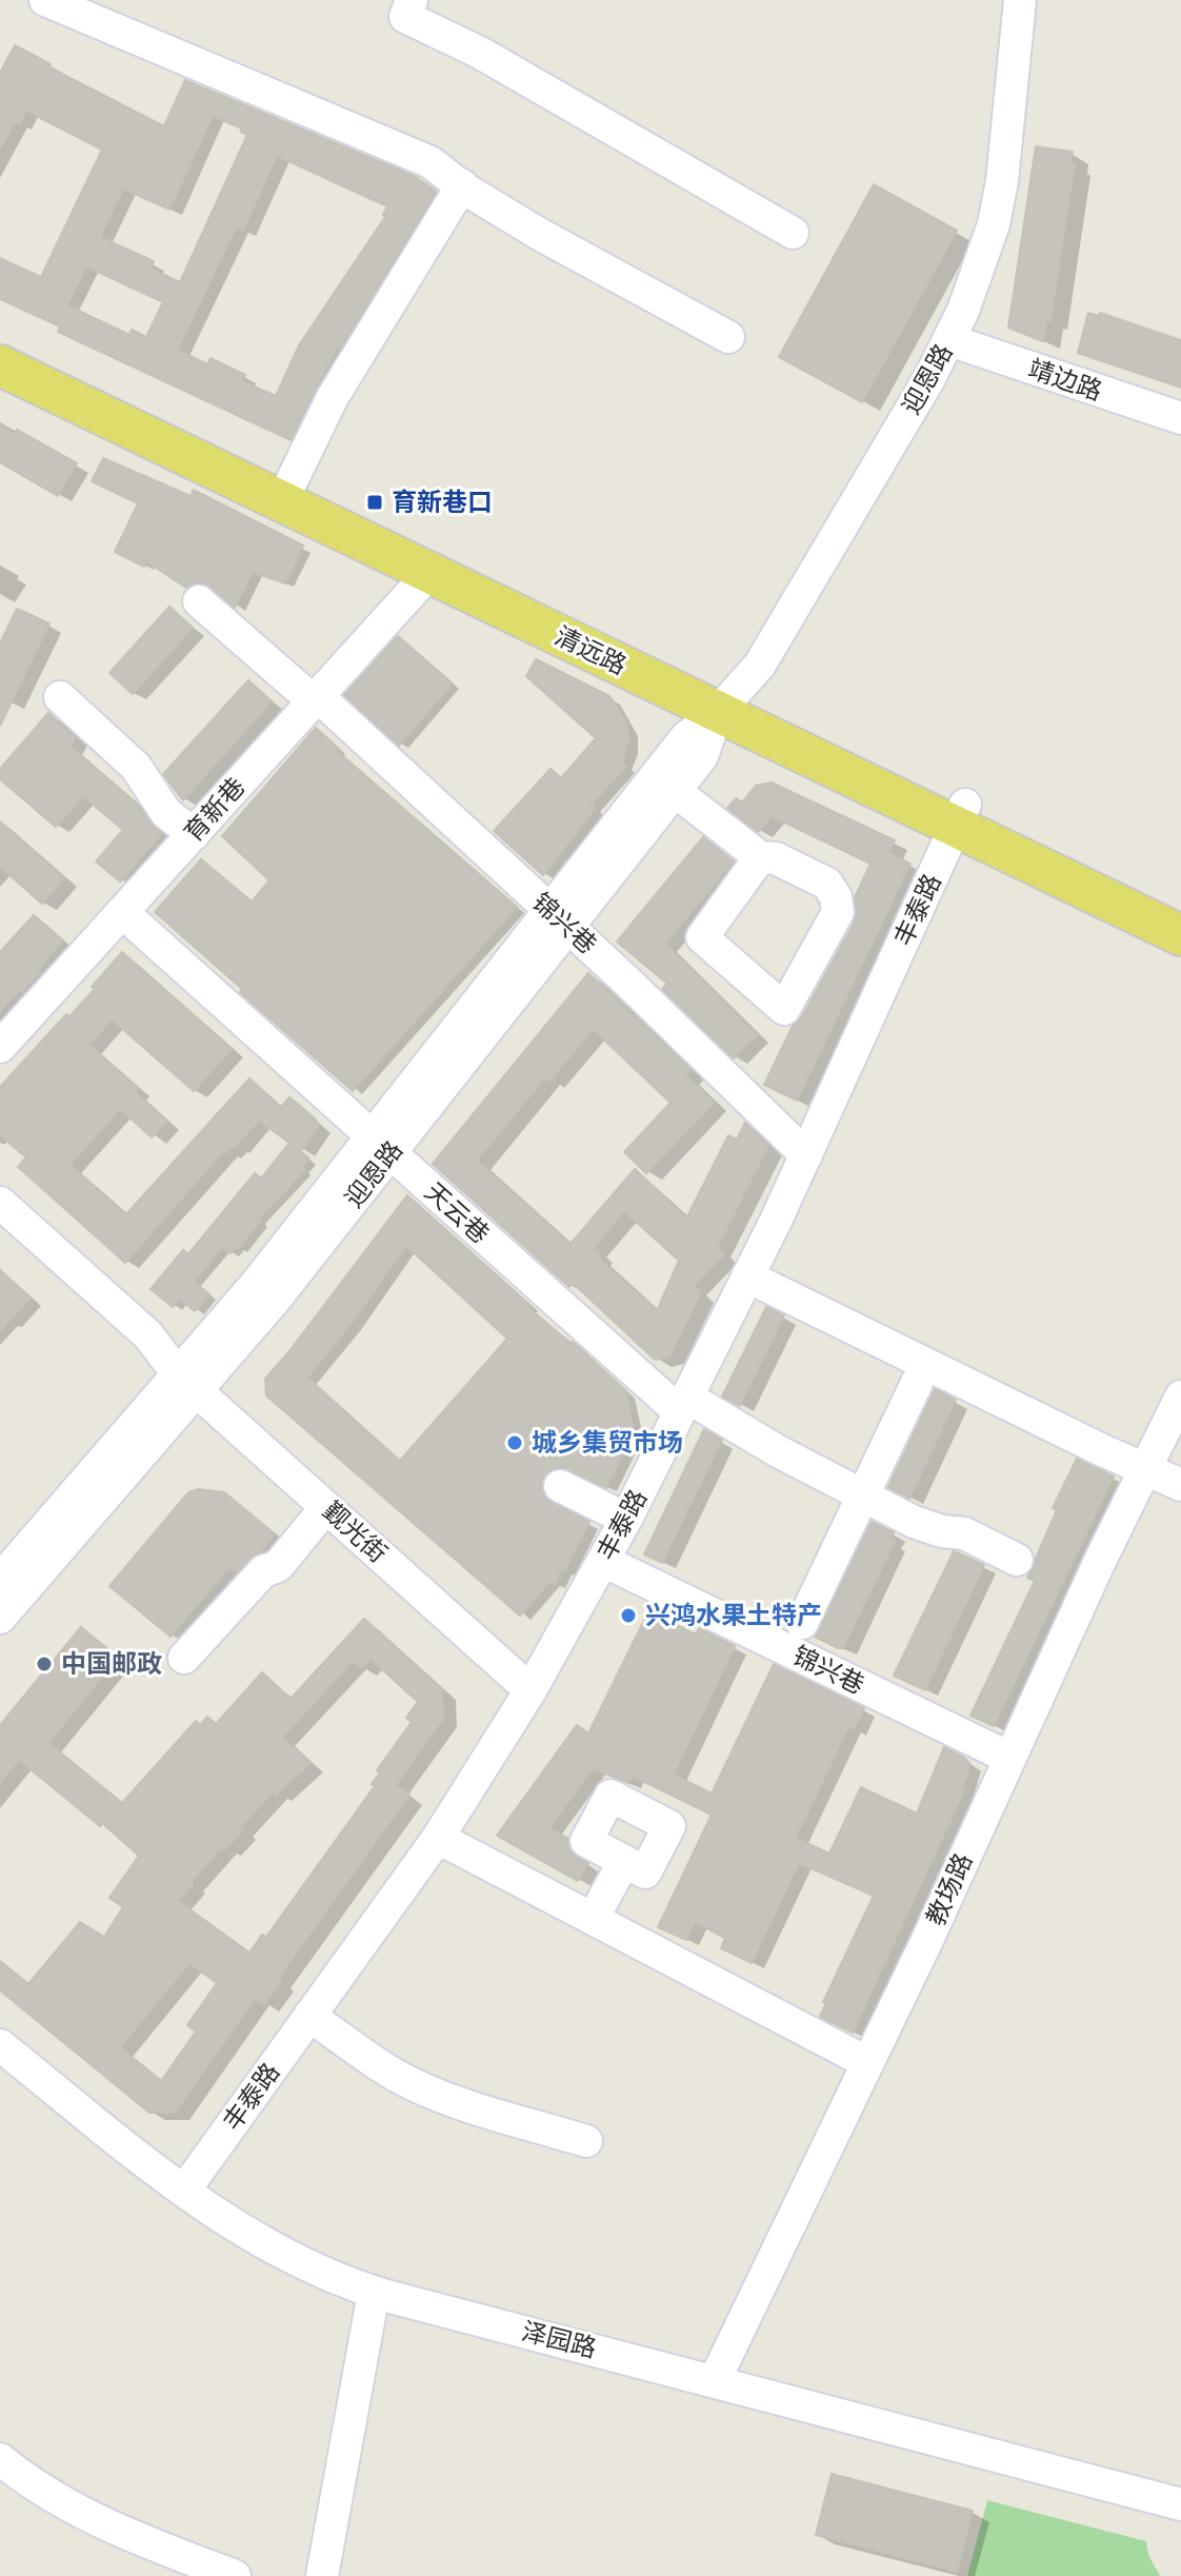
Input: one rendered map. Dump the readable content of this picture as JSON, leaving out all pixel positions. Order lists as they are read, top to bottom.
{
  "streets": {
    "main road": ["清远路"],
    "street": [
      "迎恩路",
      "靖边路",
      "育新巷",
      "丰泰路",
      "锦兴巷",
      "天云巷",
      "觐光街",
      "教场路",
      "泽园路"
    ]
  },
  "crossings": [
    ["迎恩路", "靖边路"],
    ["迎恩路", "清远路"],
    ["迎恩路", "锦兴巷"],
    ["迎恩路", "天云巷"],
    ["迎恩路", "觐光街"],
    ["清远路", "育新巷"],
    ["清远路", "丰泰路"],
    ["育新巷", "锦兴巷"],
    ["育新巷", "天云巷"],
    ["丰泰路", "锦兴巷"],
    ["丰泰路", "天云巷"],
    ["丰泰路", "觐光街"],
    ["丰泰路", "泽园路"],
    ["锦兴巷", "教场路"],
    ["教场路", "泽园路"]
  ],
  "places": {
    "transit": ["育新巷口"],
    "other": ["城乡集贸市场", "兴鸿水果土特产", "中国邮政"]
  }
}
